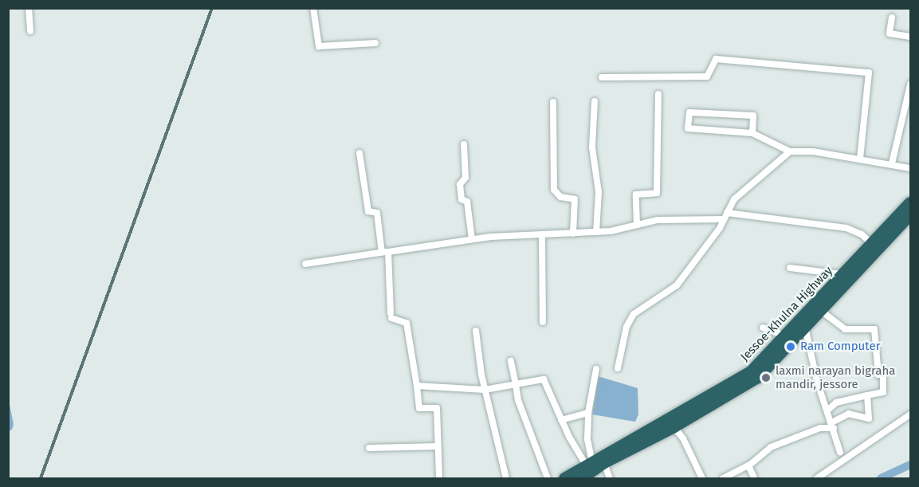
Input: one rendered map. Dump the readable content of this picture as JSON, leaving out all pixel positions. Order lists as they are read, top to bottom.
{
  "streets": {
    "highway": ["Jessoe-Khulna Highway"]
  },
  "places": ["Ram Computer", "laxmi narayan bigraha mandir, jessore"]
}
